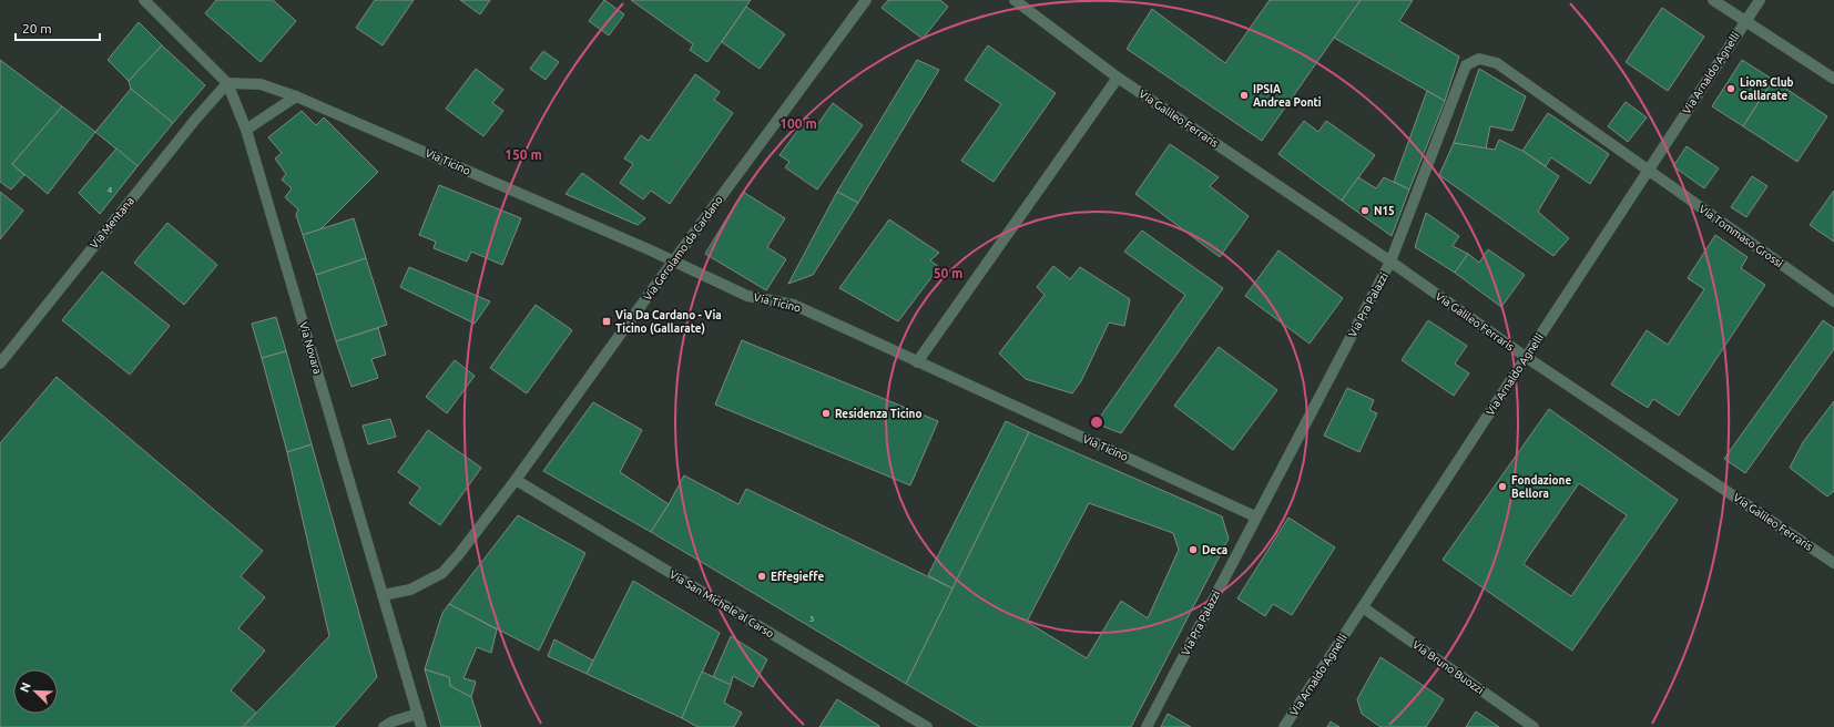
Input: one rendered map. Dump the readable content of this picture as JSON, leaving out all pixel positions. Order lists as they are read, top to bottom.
{
  "streets": {
    "street": [
      "Via Arnaldo Agnelli",
      "Via Galileo Ferraris",
      "Via Ticino",
      "Via Mentana",
      "Via Tommaso Grossi",
      "Via Gerolamo da Cardano",
      "Via Pra Palazzi",
      "Via Novara",
      "Via San Michele al Carso",
      "Via Bruno Buozzi"
    ]
  },
  "crossings": [
    ["Via Arnaldo Agnelli", "Via Galileo Ferraris"],
    ["Via Arnaldo Agnelli", "Via Tommaso Grossi"],
    ["Via Arnaldo Agnelli", "Via Pra Palazzi"],
    ["Via Arnaldo Agnelli", "Via Bruno Buozzi"],
    ["Via Galileo Ferraris", "Via Pra Palazzi"],
    ["Via Ticino", "Via Mentana"],
    ["Via Ticino", "Via Gerolamo da Cardano"],
    ["Via Ticino", "Via Pra Palazzi"],
    ["Via Ticino", "Via Novara"],
    ["Via Mentana", "Via Novara"],
    ["Via Tommaso Grossi", "Via Pra Palazzi"],
    ["Via Gerolamo da Cardano", "Via Novara"],
    ["Via Gerolamo da Cardano", "Via San Michele al Carso"]
  ],
  "places": {
    "other": [
      "Lions Club Gallarate",
      "IPSIA Andrea Ponti",
      "N15",
      "Residenza Ticino",
      "Fondazione Bellora",
      "Deca",
      "Effegieffe"
    ],
    "transit": ["Via Da Cardano - Via Ticino (Gallarate)"]
  },
  "house_numbers": ["4", "3"],
  "scale_bar": "20 m",
  "north": "top left",
  "rings": ["100 m", "150 m", "50 m"]
}
